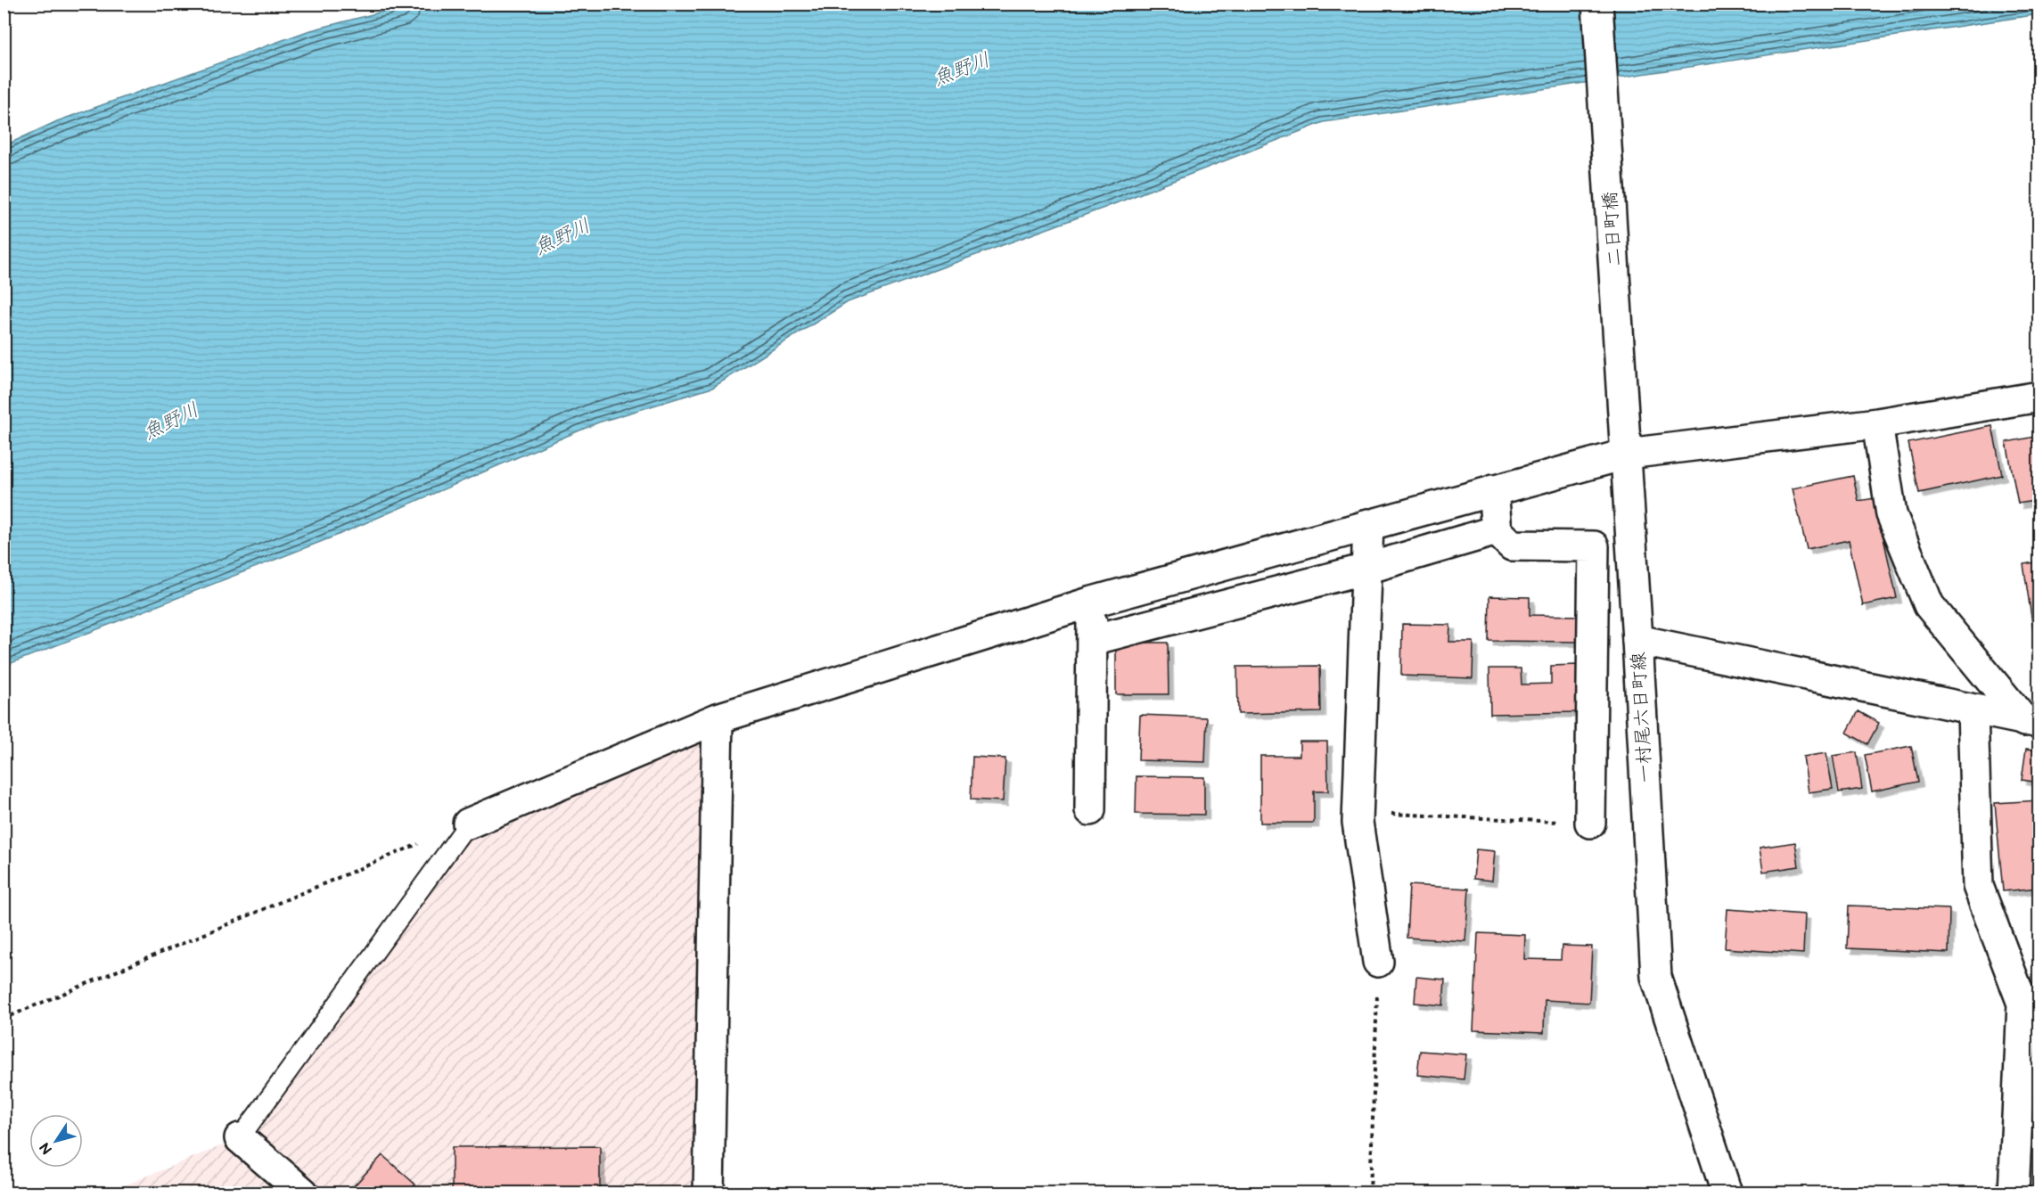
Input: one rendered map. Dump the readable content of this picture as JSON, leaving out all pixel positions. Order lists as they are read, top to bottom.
{
  "streets": {
    "street": ["二日町橋", "一村尾六日町線"]
  },
  "crossings": [
    ["二日町橋", "一村尾六日町線"]
  ],
  "water": ["魚野川"],
  "north": "bottom left"
}
